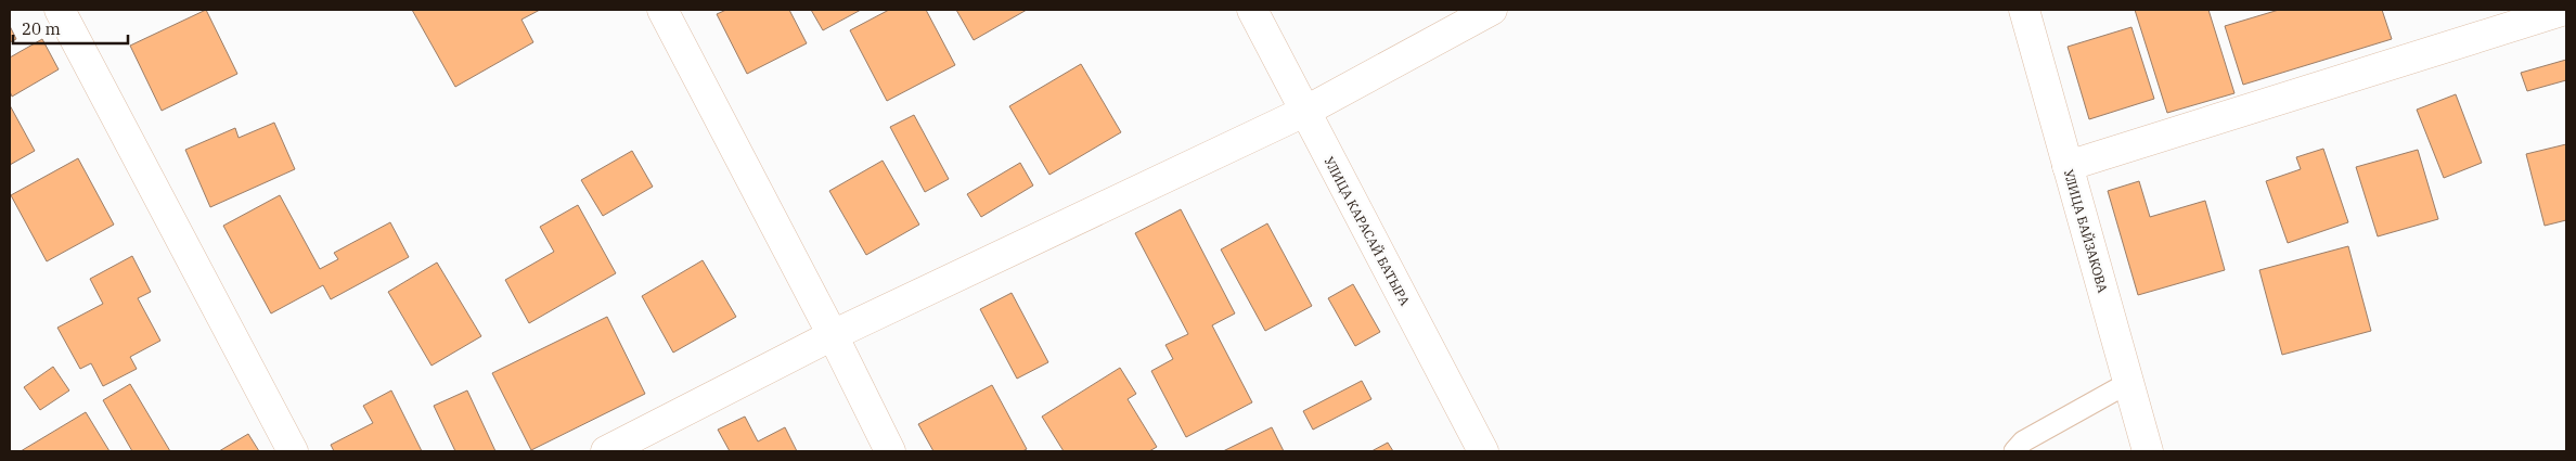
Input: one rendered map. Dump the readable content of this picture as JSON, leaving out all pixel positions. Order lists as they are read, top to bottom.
{
  "streets": {
    "street": ["УЛИЦА КАРАСАЙ БАТЫРА", "УЛИЦА БАЙЗАКОВА"]
  },
  "scale_bar": "20 m"
}
